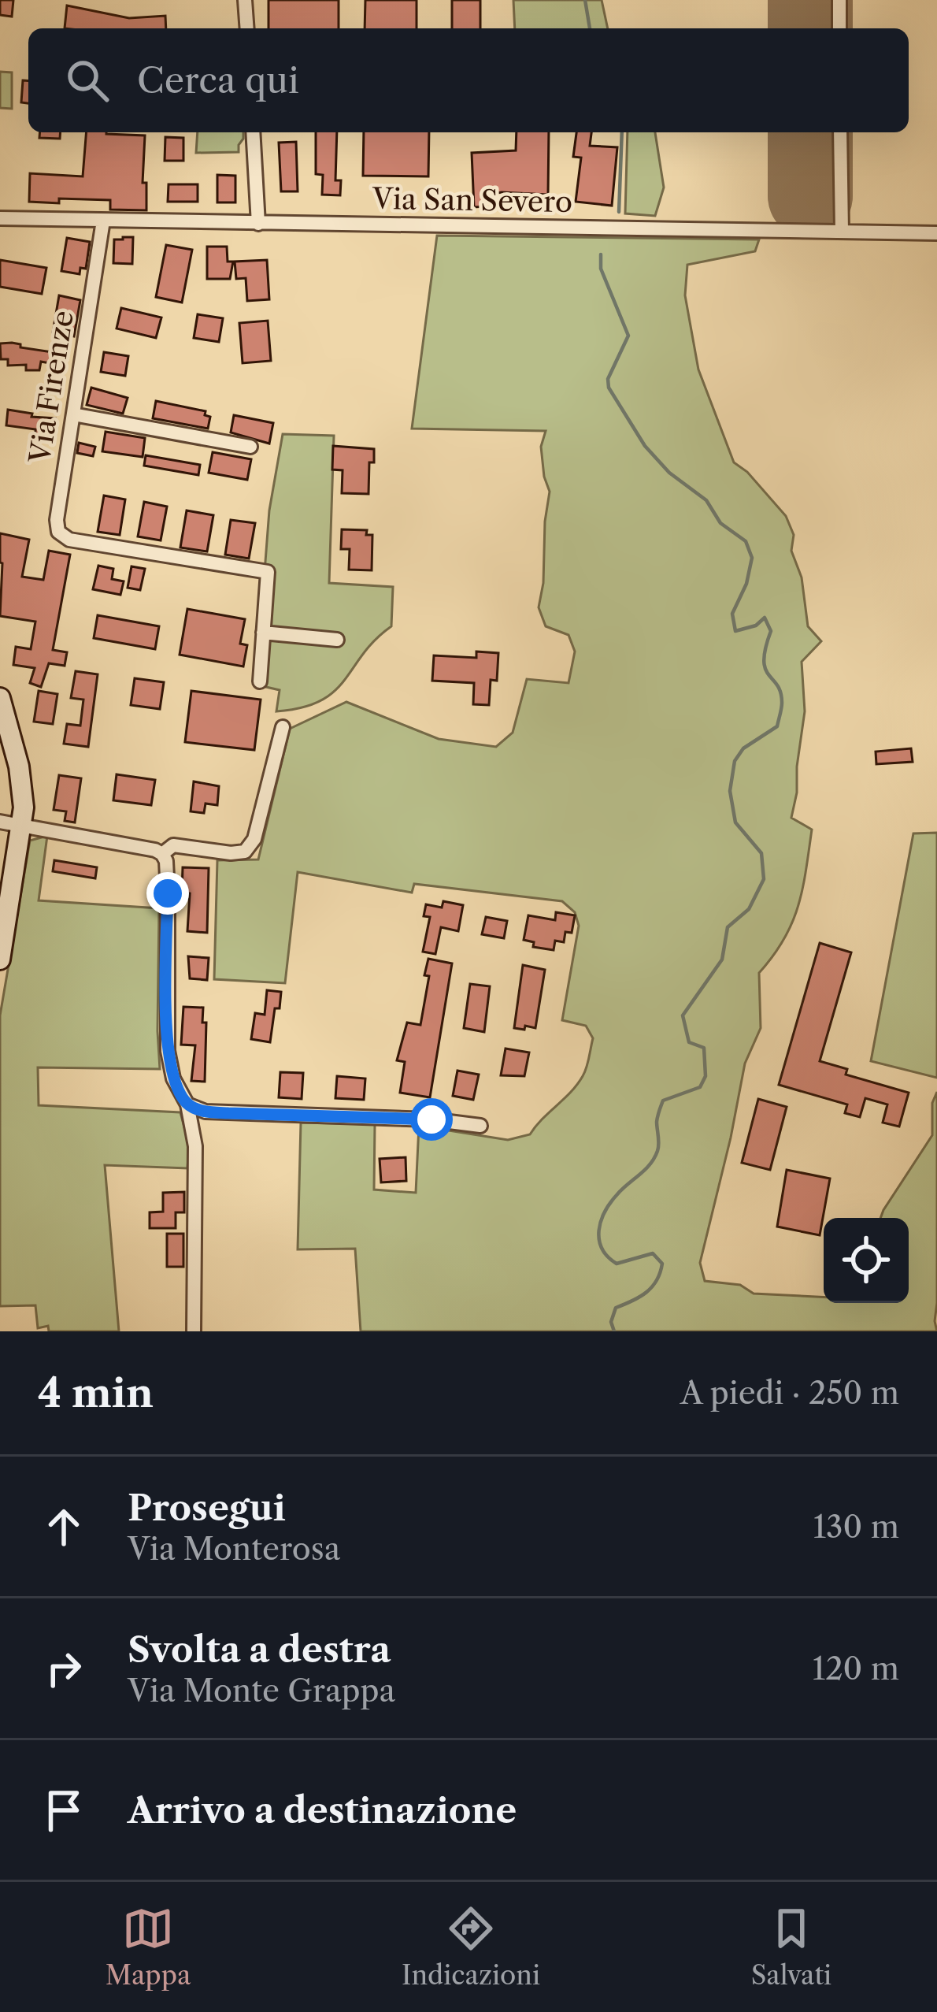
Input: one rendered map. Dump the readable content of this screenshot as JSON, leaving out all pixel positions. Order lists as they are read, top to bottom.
{
  "streets": {
    "street": ["Via San Severo", "Via Firenze"]
  },
  "crossings": [
    ["Via San Severo", "Via Firenze"]
  ],
  "page": {
    "search": "Cerca qui",
    "heading": ["4 min", "A piedi · 250 m"],
    "list": [
      ["Prosegui", "Via Monterosa", "130 m"],
      ["Svolta a destra", "Via Monte Grappa", "120 m"],
      "Arrivo a destinazione"
    ],
    "nav": ["Mappa", "Indicazioni", "Salvati"]
  }
}
